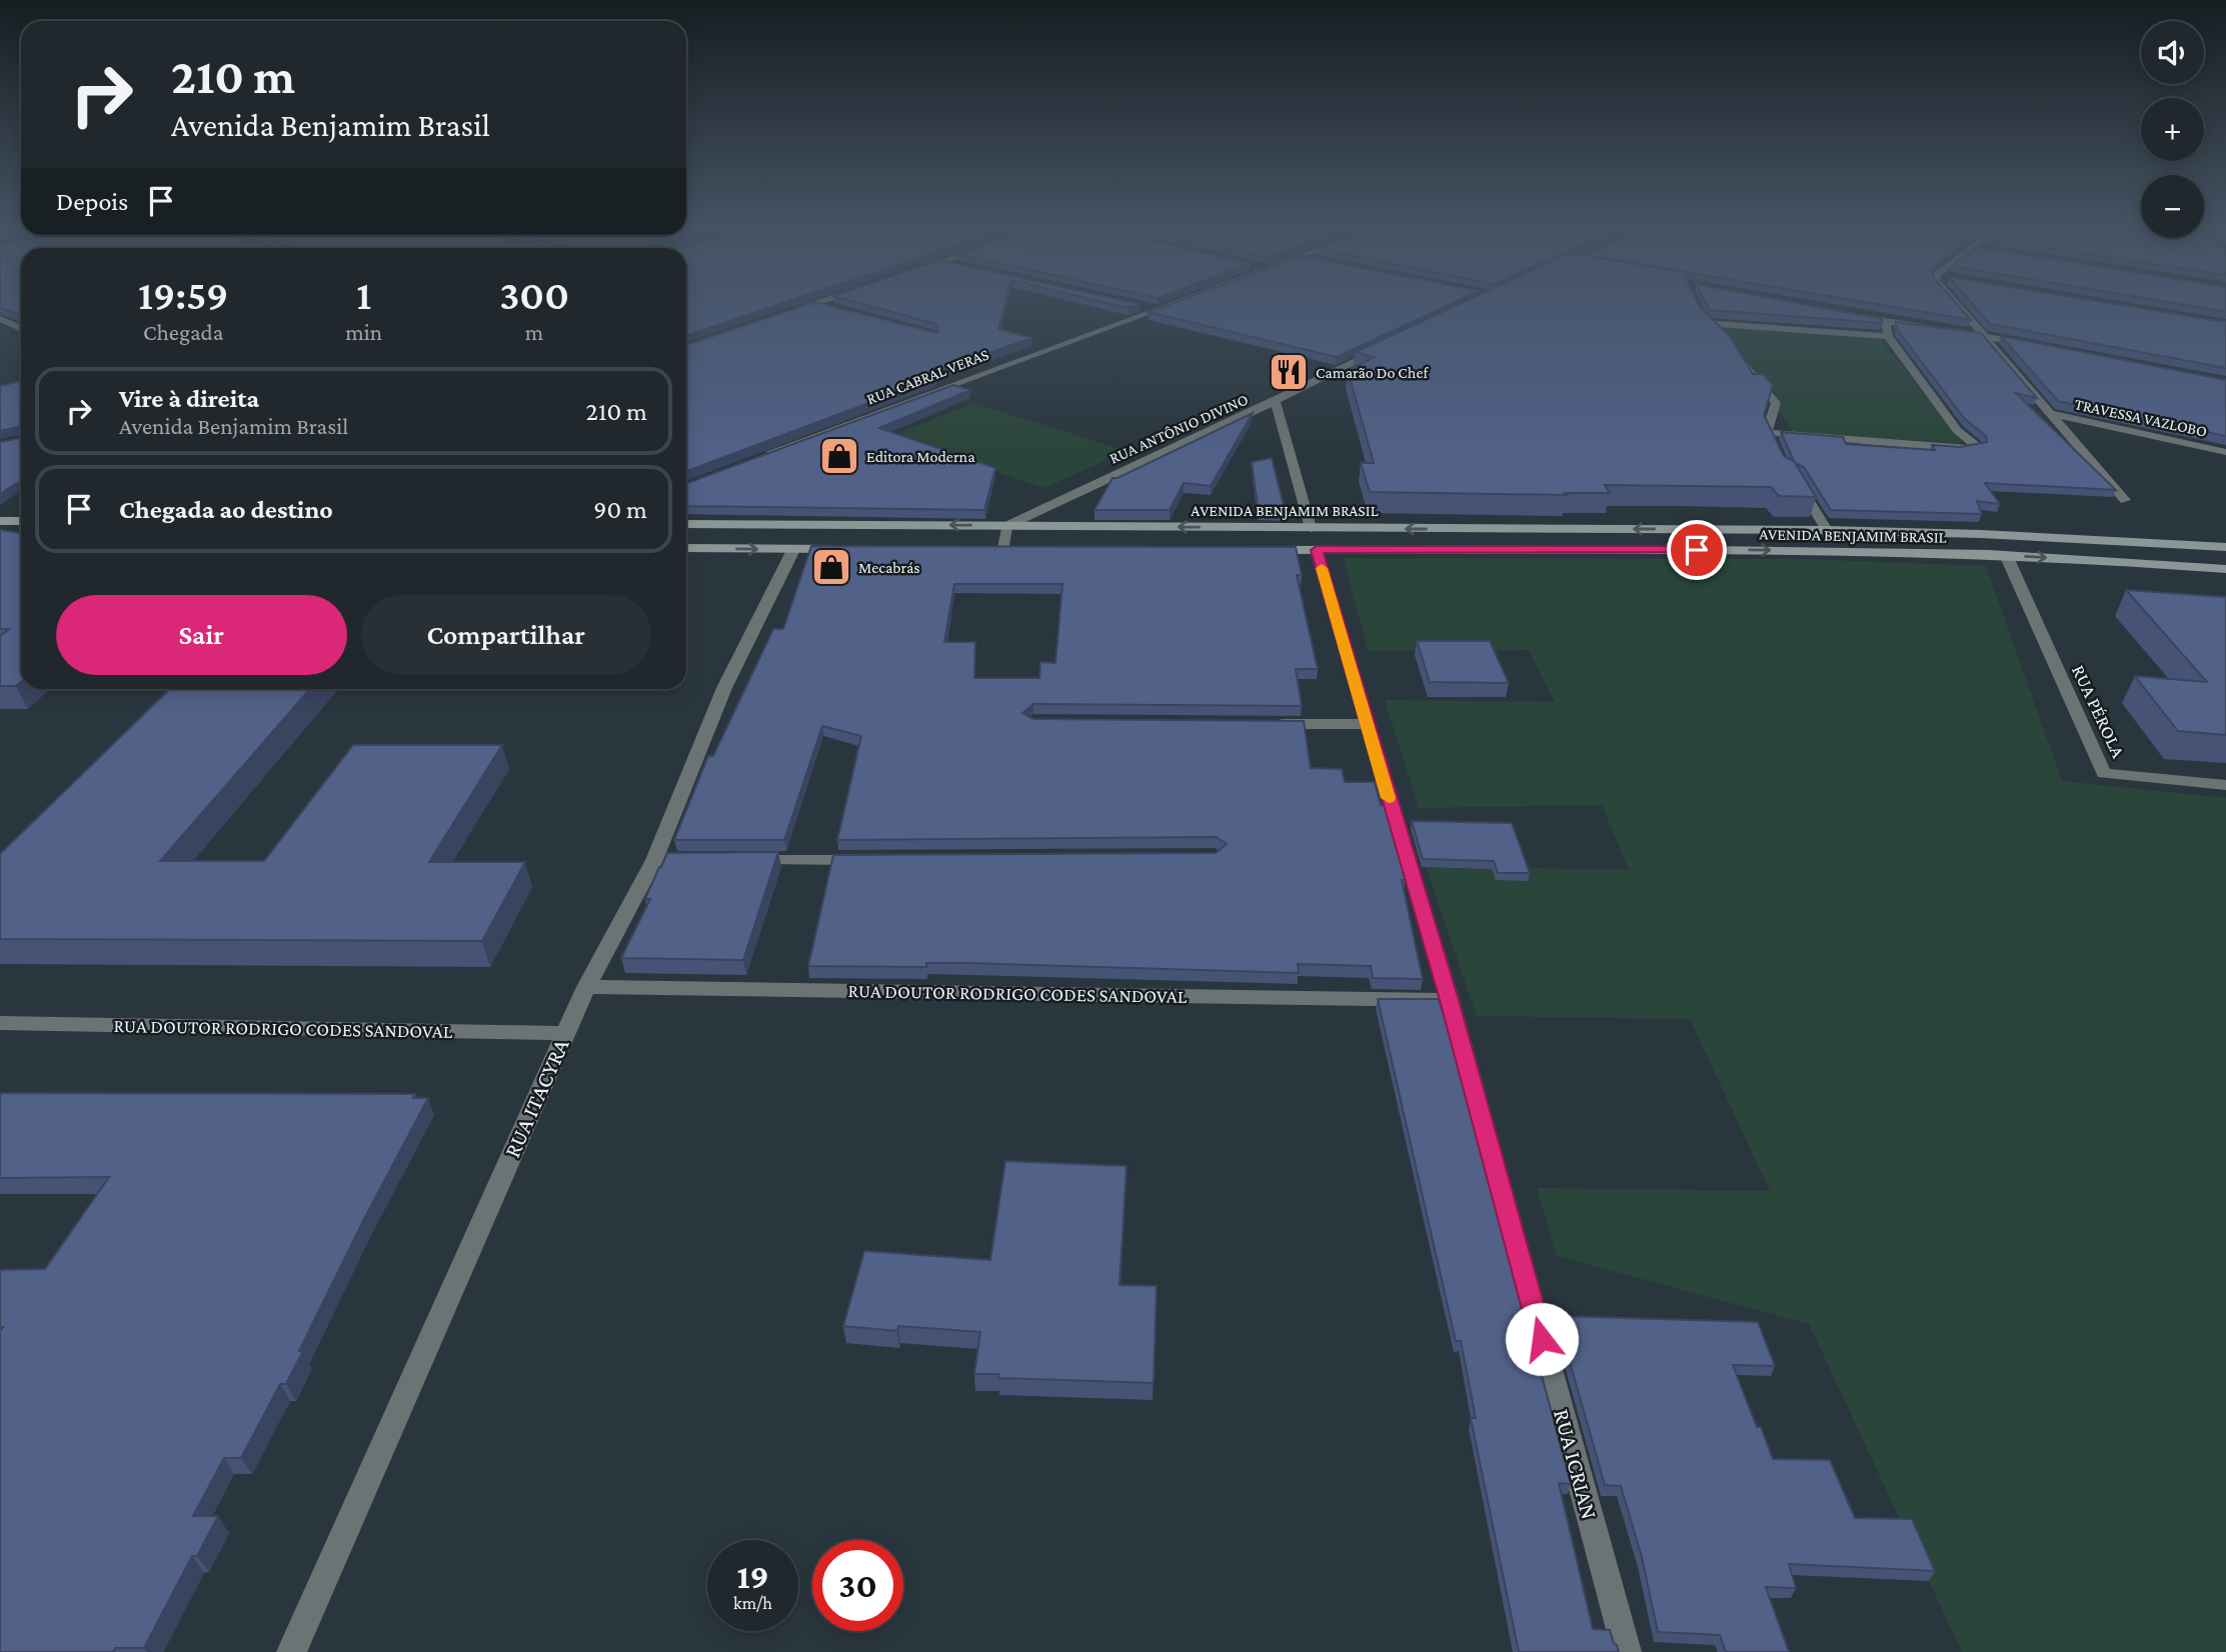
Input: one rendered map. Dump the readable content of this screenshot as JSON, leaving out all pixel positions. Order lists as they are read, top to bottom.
{
  "streets": {
    "main road": ["AVENIDA BENJAMIM BRASIL"],
    "street": [
      "RUA CABRAL VERAS",
      "TRAVESSA VAZLOBO",
      "RUA ANTÔNIO DIVINO",
      "RUA PÉROLA",
      "RUA DOUTOR RODRIGO CODES SANDOVAL",
      "RUA ITACYRA",
      "RUA ICRIAN"
    ]
  },
  "crossings": [
    ["RUA ANTÔNIO DIVINO", "AVENIDA BENJAMIM BRASIL"],
    ["AVENIDA BENJAMIM BRASIL", "RUA PÉROLA"],
    ["AVENIDA BENJAMIM BRASIL", "RUA ICRIAN"],
    ["RUA DOUTOR RODRIGO CODES SANDOVAL", "RUA ITACYRA"],
    ["RUA DOUTOR RODRIGO CODES SANDOVAL", "RUA ICRIAN"]
  ],
  "places": {
    "restaurant": ["Camarão Do Chef"],
    "shop": ["Editora Moderna", "Mecabrás"]
  },
  "page": {
    "map_buttons": ["+", "−"],
    "turn": ["210 m", "Avenida Benjamim Brasil"],
    "then": "Depois",
    "eta": [
      "19:59",
      "Chegada",
      "1",
      "min",
      "300",
      "m"
    ],
    "list": [
      {
        "name": "Vire à direita",
        "note": "Avenida Benjamim Brasil",
        "value": "210 m"
      },
      {
        "name": "Chegada ao destino",
        "value": "90 m"
      }
    ],
    "buttons": ["Sair", "Compartilhar"],
    "speed": "19 km/h",
    "limit": "30"
  }
}
